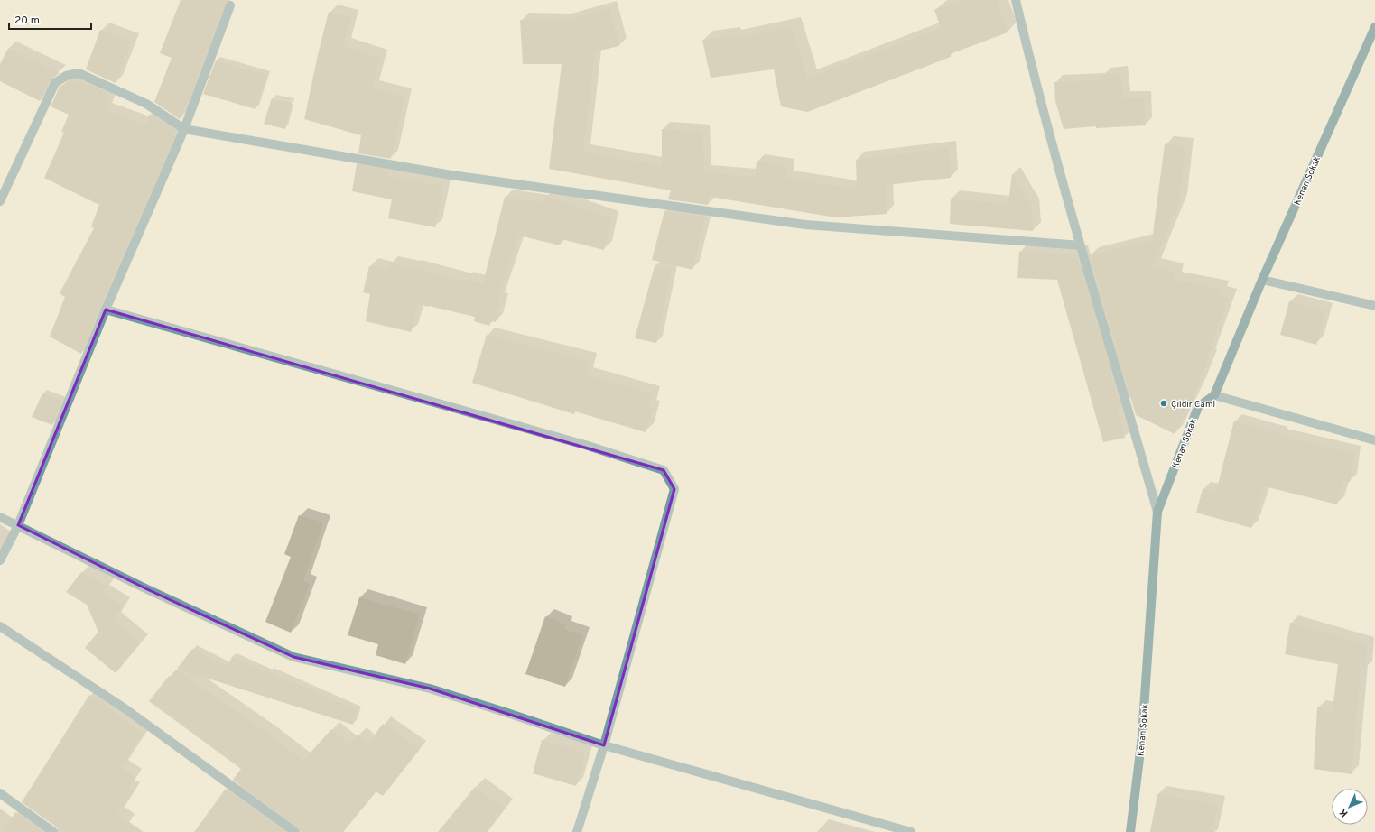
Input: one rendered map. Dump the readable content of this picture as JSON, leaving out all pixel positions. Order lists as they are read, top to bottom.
{
  "streets": {
    "street": ["Kenan Sokak"]
  },
  "places": ["Çıldır Cami"],
  "scale_bar": "20 m",
  "north": "bottom left"
}
